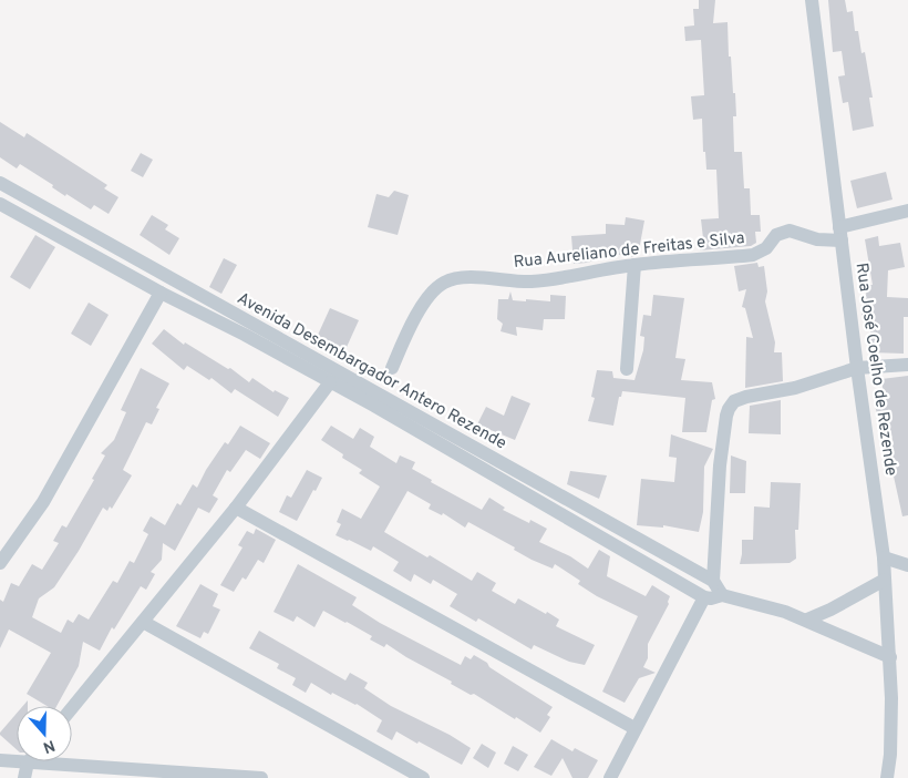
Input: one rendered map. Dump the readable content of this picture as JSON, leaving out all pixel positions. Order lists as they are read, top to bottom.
{
  "streets": {
    "street": ["Rua Aureliano de Freitas e Silva", "Rua José Coelho de Rezende", "Avenida Desembargador Antero Rezende"]
  },
  "crossings": [
    ["Rua Aureliano de Freitas e Silva", "Rua José Coelho de Rezende"]
  ],
  "north": "bottom"
}
